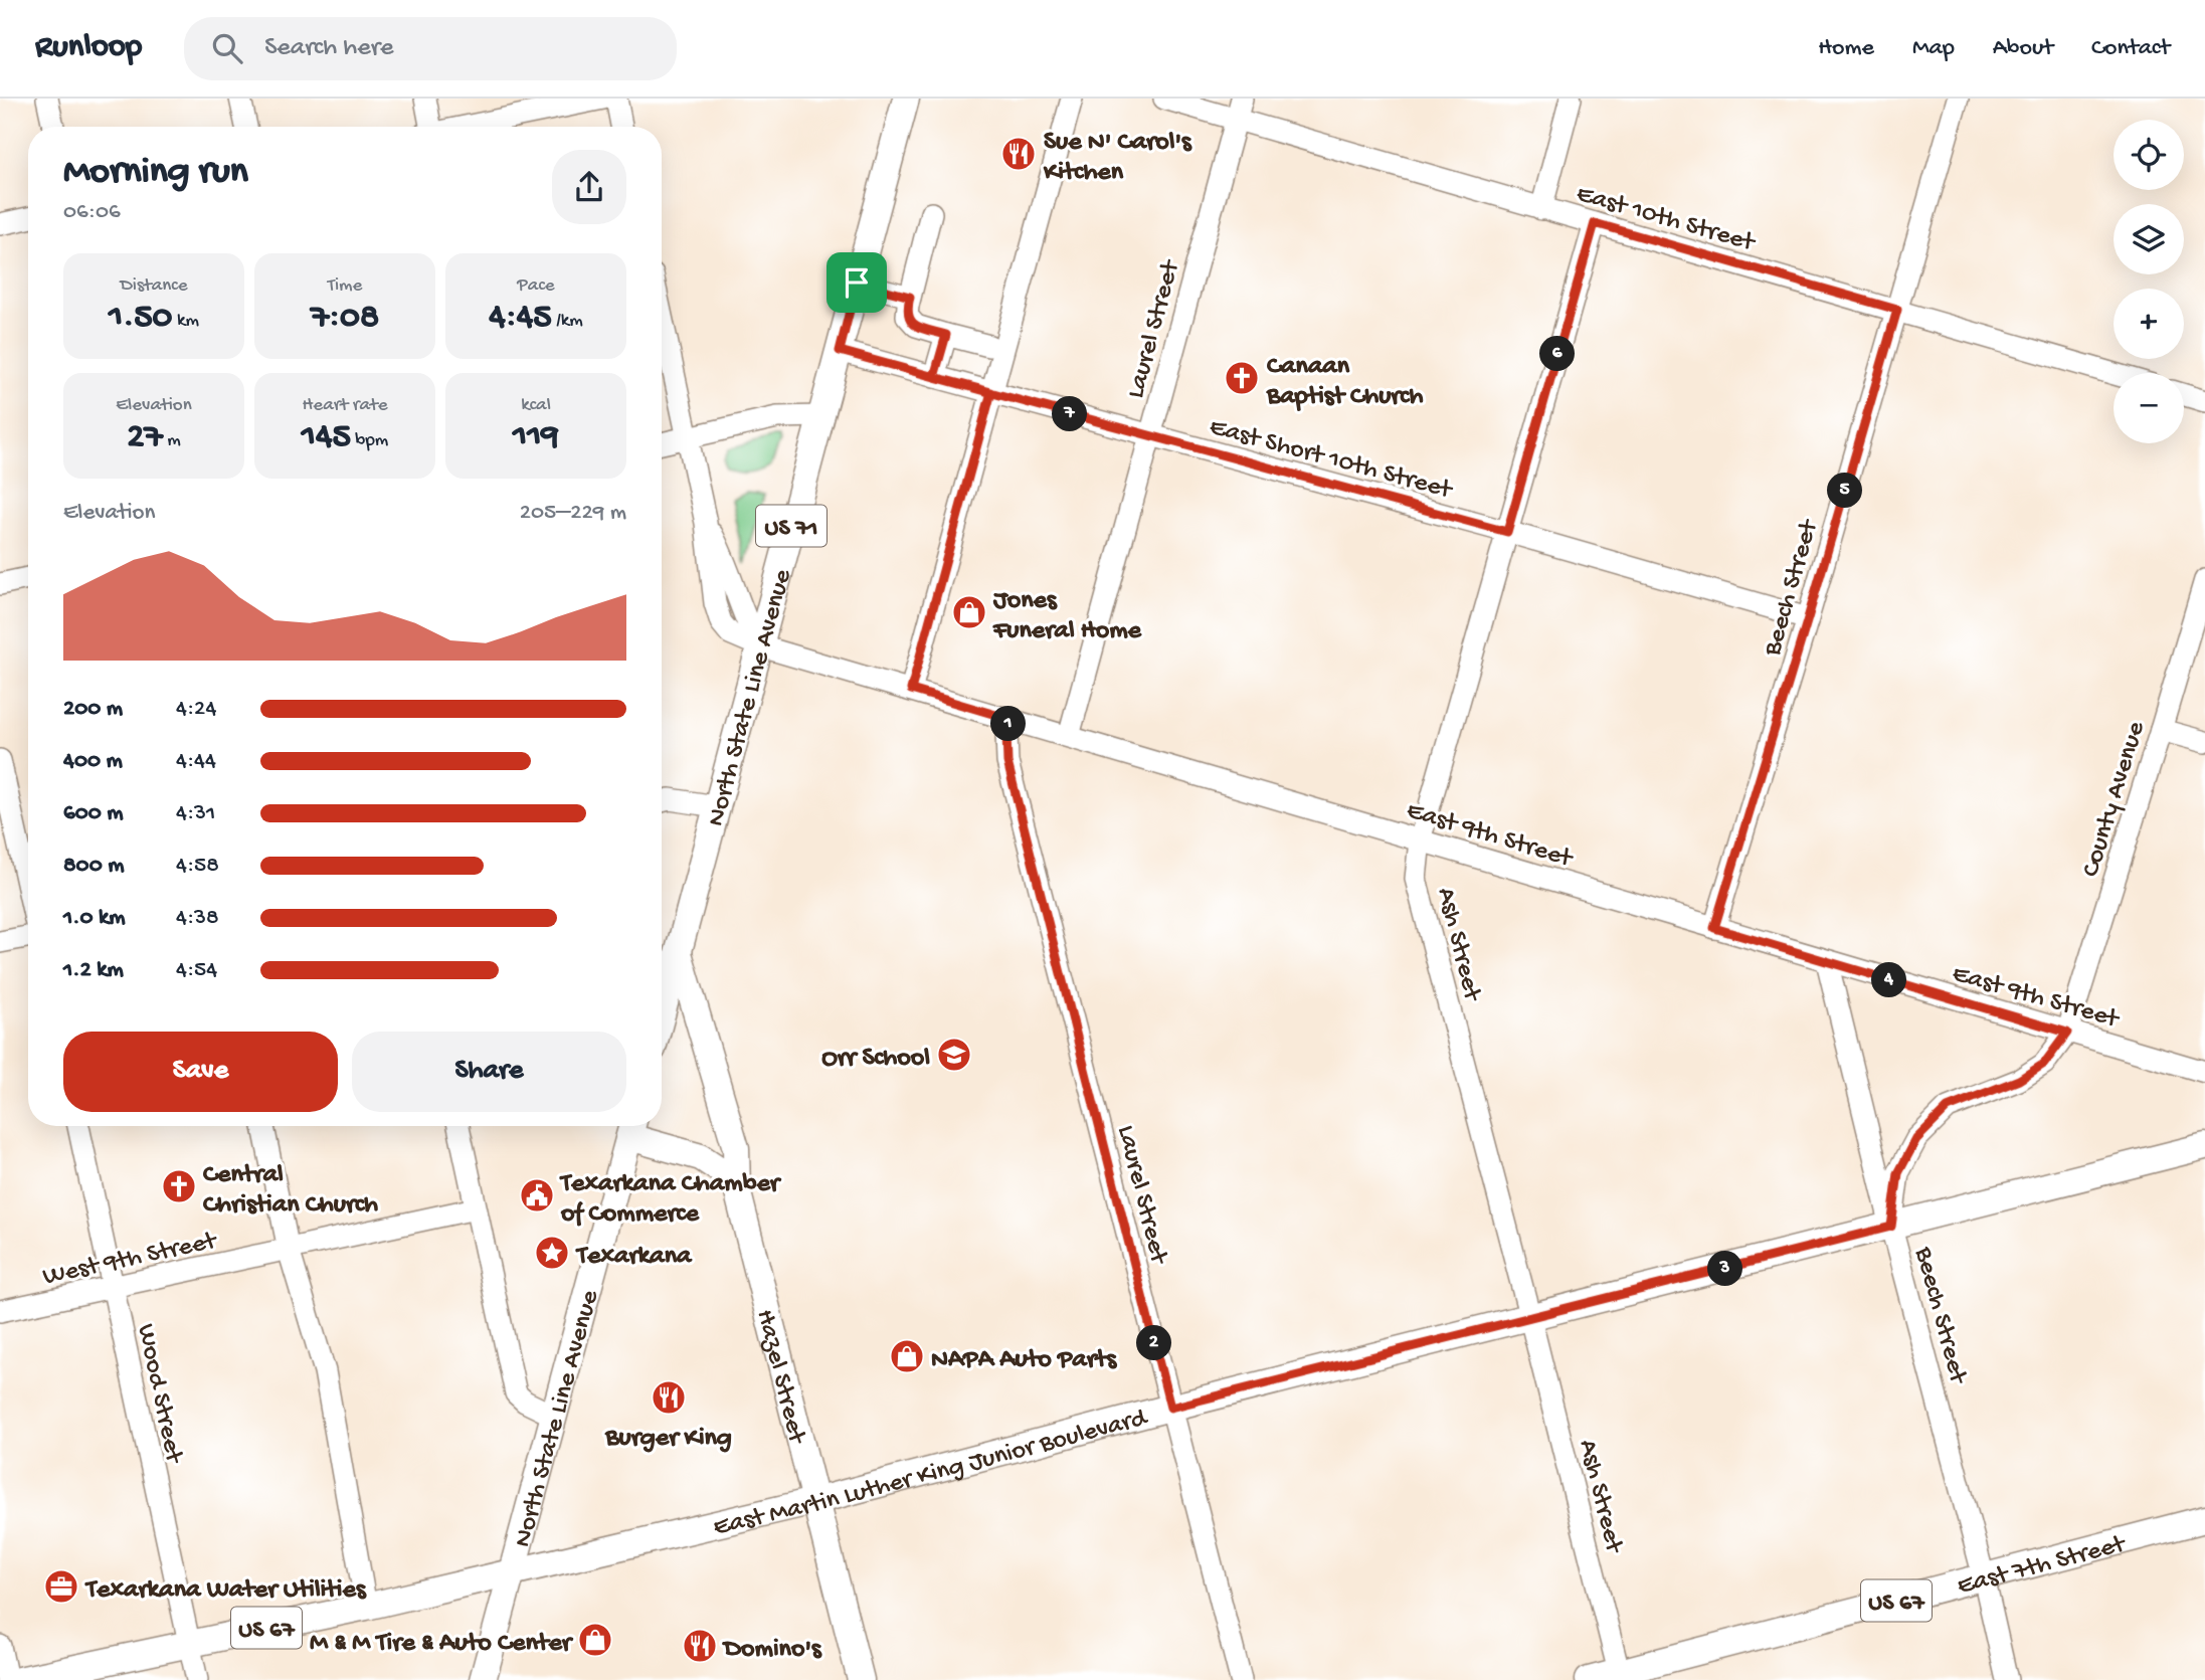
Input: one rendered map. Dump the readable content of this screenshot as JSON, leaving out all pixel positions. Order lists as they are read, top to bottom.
{
  "streets": {
    "main road": [
      "US 71",
      "North State Line Avenue",
      "Hazel Street",
      "East Martin Luther King Junior Boulevard",
      "East 7th Street",
      "US 67"
    ],
    "street": [
      "East 10th Street",
      "Laurel Street",
      "East Short 10th Street",
      "Beech Street",
      "County Avenue",
      "East 9th Street",
      "Ash Street",
      "West 9th Street",
      "Wood Street"
    ]
  },
  "crossings": [
    ["East 10th Street", "Laurel Street"],
    ["East 10th Street", "Beech Street"],
    ["East 10th Street", "Ash Street"],
    ["Laurel Street", "East Short 10th Street"],
    ["Laurel Street", "East 9th Street"],
    ["Laurel Street", "East Martin Luther King Junior Boulevard"],
    ["East Short 10th Street", "Beech Street"],
    ["East Short 10th Street", "North State Line Avenue"],
    ["East Short 10th Street", "Ash Street"],
    ["Beech Street", "County Avenue"],
    ["Beech Street", "East 9th Street"],
    ["Beech Street", "East Martin Luther King Junior Boulevard"],
    ["Beech Street", "East 7th Street"],
    ["North State Line Avenue", "East 9th Street"],
    ["North State Line Avenue", "Hazel Street"],
    ["North State Line Avenue", "East Martin Luther King Junior Boulevard"],
    ["North State Line Avenue", "US 67"],
    ["County Avenue", "East 9th Street"],
    ["County Avenue", "East Martin Luther King Junior Boulevard"],
    ["East 9th Street", "Ash Street"],
    ["Ash Street", "East Martin Luther King Junior Boulevard"],
    ["Ash Street", "East 7th Street"],
    ["West 9th Street", "Wood Street"],
    ["Hazel Street", "East Martin Luther King Junior Boulevard"],
    ["Wood Street", "US 67"],
    ["East Martin Luther King Junior Boulevard", "US 67"]
  ],
  "places": {
    "restaurant": ["Sue N' Carol's Kitchen", "Burger King", "Domino's"],
    "church": ["Canaan Baptist Church", "Central Christian Church"],
    "shop": ["Jones Funeral Home", "NAPA Auto Parts", "M & M Tire & Auto Center"],
    "school or university": ["Orr School"],
    "public building": ["Texarkana Chamber of Commerce"],
    "place": ["Texarkana"],
    "office": ["Texarkana Water Utilities"]
  },
  "page": {
    "header": "Runloop",
    "search": "Search here",
    "nav": [
      "Home",
      "Map",
      "About",
      "Contact"
    ],
    "map_buttons": ["+", "−"],
    "heading": ["Morning run", "06:06"],
    "stats": [
      ["Distance", "1.50 km"],
      ["Time", "7:08"],
      ["Pace", "4:45 /km"],
      ["Elevation", "27 m"],
      ["Heart rate", "145 bpm"],
      ["kcal", "119"]
    ],
    "pins": [
      "6",
      "7",
      "5",
      "1",
      "4",
      "3",
      "2"
    ],
    "chart": ["Elevation", "205–229 m"],
    "list": [
      {
        "name": "200 m",
        "note": "4:24"
      },
      {
        "name": "400 m",
        "note": "4:44"
      },
      {
        "name": "600 m",
        "note": "4:31"
      },
      {
        "name": "800 m",
        "note": "4:58"
      },
      {
        "name": "1.0 km",
        "note": "4:38"
      },
      {
        "name": "1.2 km",
        "note": "4:54"
      }
    ],
    "buttons": ["Save", "Share"]
  }
}
